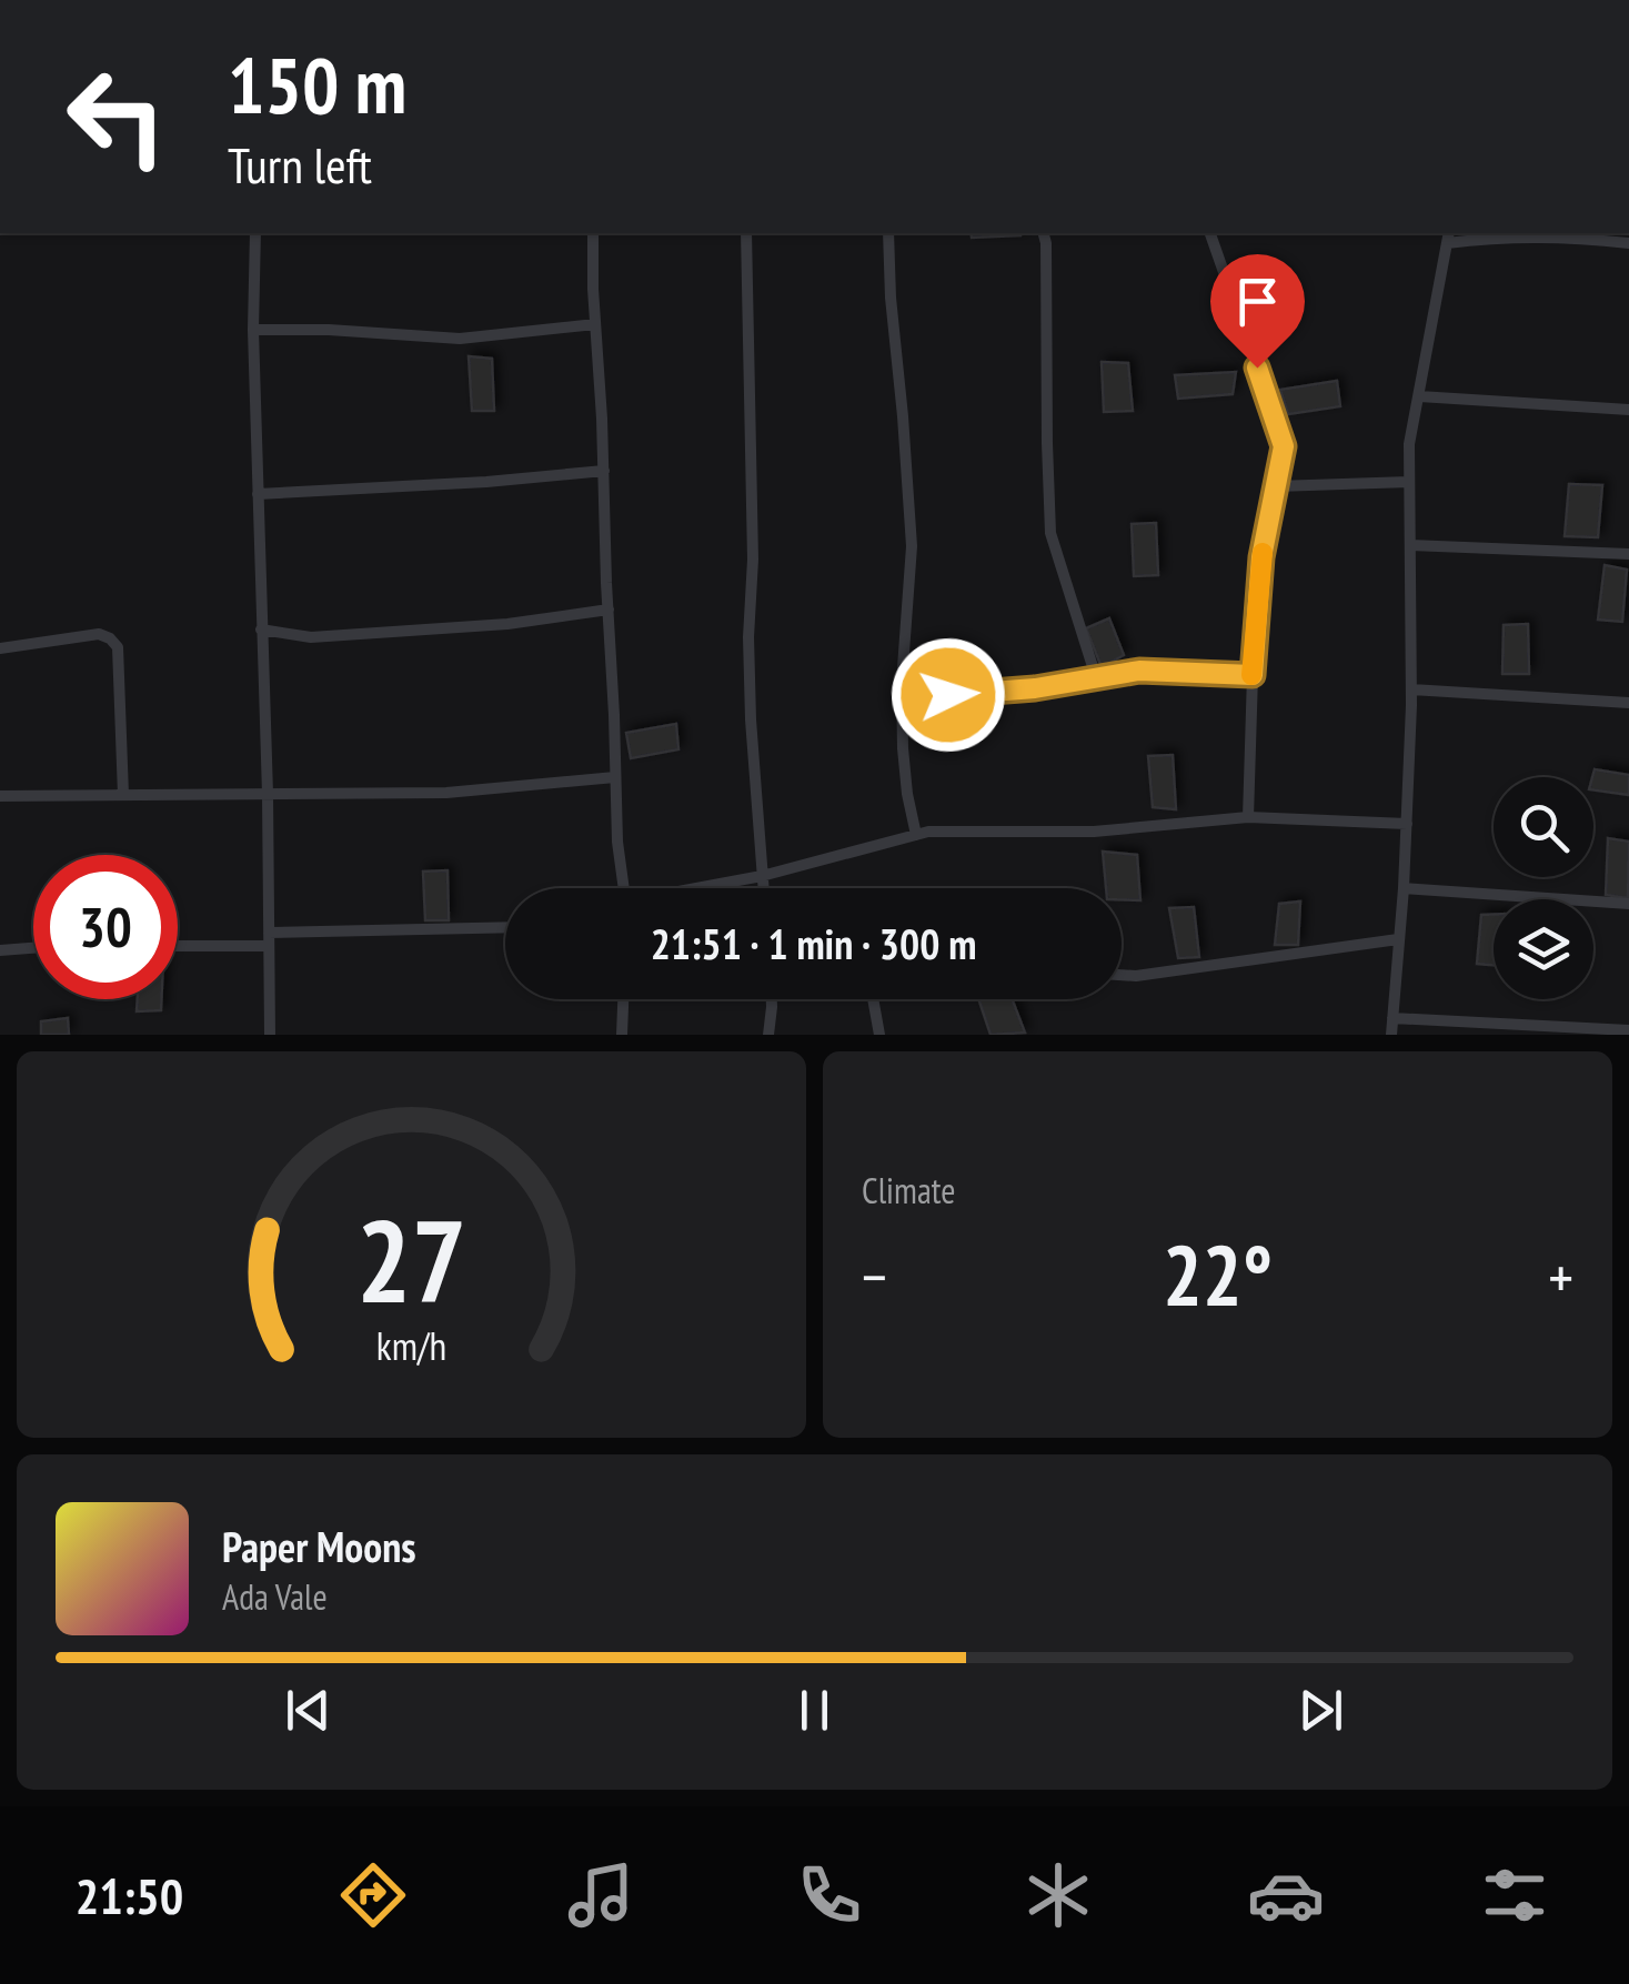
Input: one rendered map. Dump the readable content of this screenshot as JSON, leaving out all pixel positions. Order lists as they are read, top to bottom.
{
  "page": {
    "turn": ["150 m", "Turn left"],
    "limit": "30",
    "trip": "21:51 · 1 min · 300 m",
    "tile": "Climate",
    "heat": ["−", "22°", "+"],
    "song": ["Paper Moons", "Ada Vale"],
    "tabs": "21:50",
    "gauge": ["27", "km/h"]
  }
}
